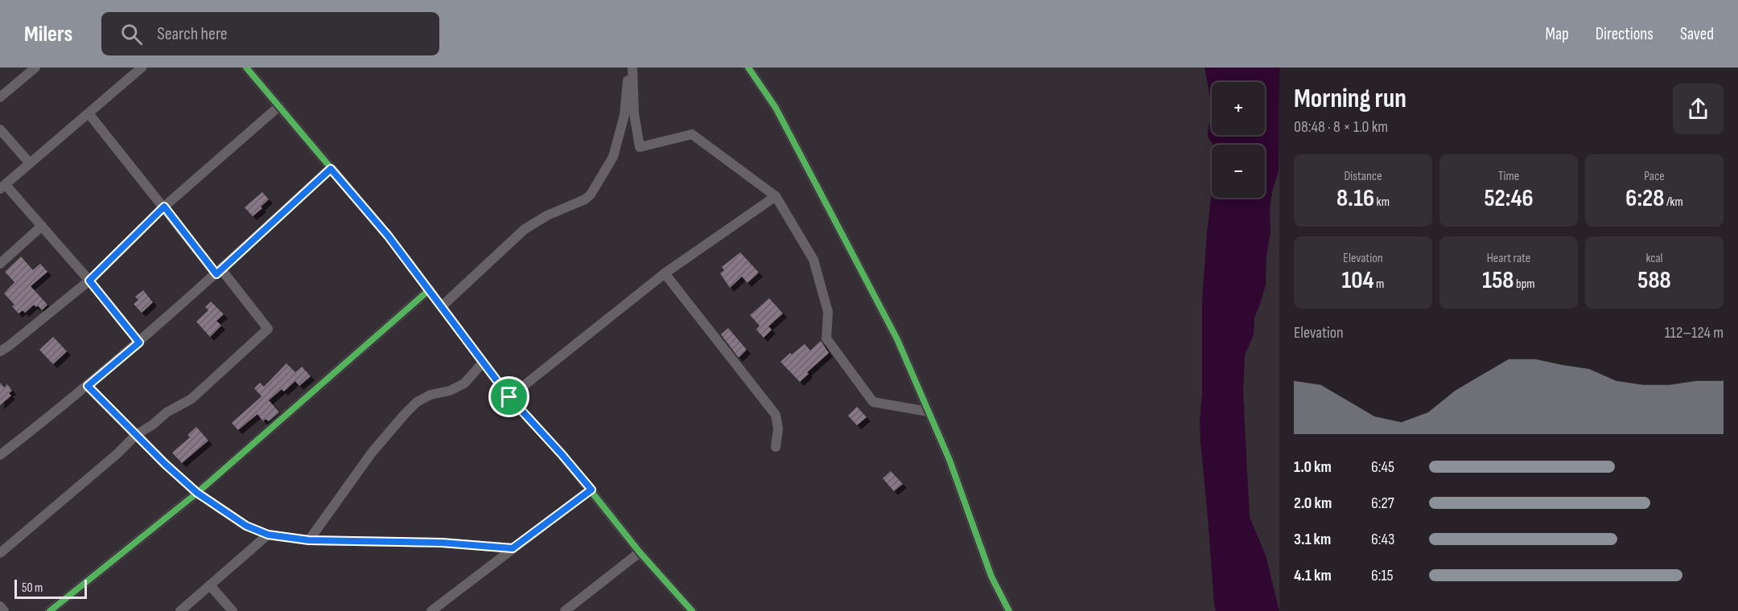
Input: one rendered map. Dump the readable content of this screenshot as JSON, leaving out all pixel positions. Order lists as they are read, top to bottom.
{
  "scale_bar": "50 m",
  "page": {
    "header": "Milers",
    "search": "Search here",
    "nav": ["Map", "Directions", "Saved"],
    "heading": ["Morning run", "08:48 · 8 × 1.0 km"],
    "map_buttons": ["+", "−"],
    "stats": [
      ["Distance", "8.16 km"],
      ["Time", "52:46"],
      ["Pace", "6:28 /km"],
      ["Elevation", "104 m"],
      ["Heart rate", "158 bpm"],
      ["kcal", "588"]
    ],
    "chart": ["Elevation", "112–124 m"],
    "list": [
      {
        "name": "1.0 km",
        "note": "6:45"
      },
      {
        "name": "2.0 km",
        "note": "6:27"
      },
      {
        "name": "3.1 km",
        "note": "6:43"
      },
      {
        "name": "4.1 km",
        "note": "6:15"
      }
    ],
    "scale": "50 m"
  }
}
